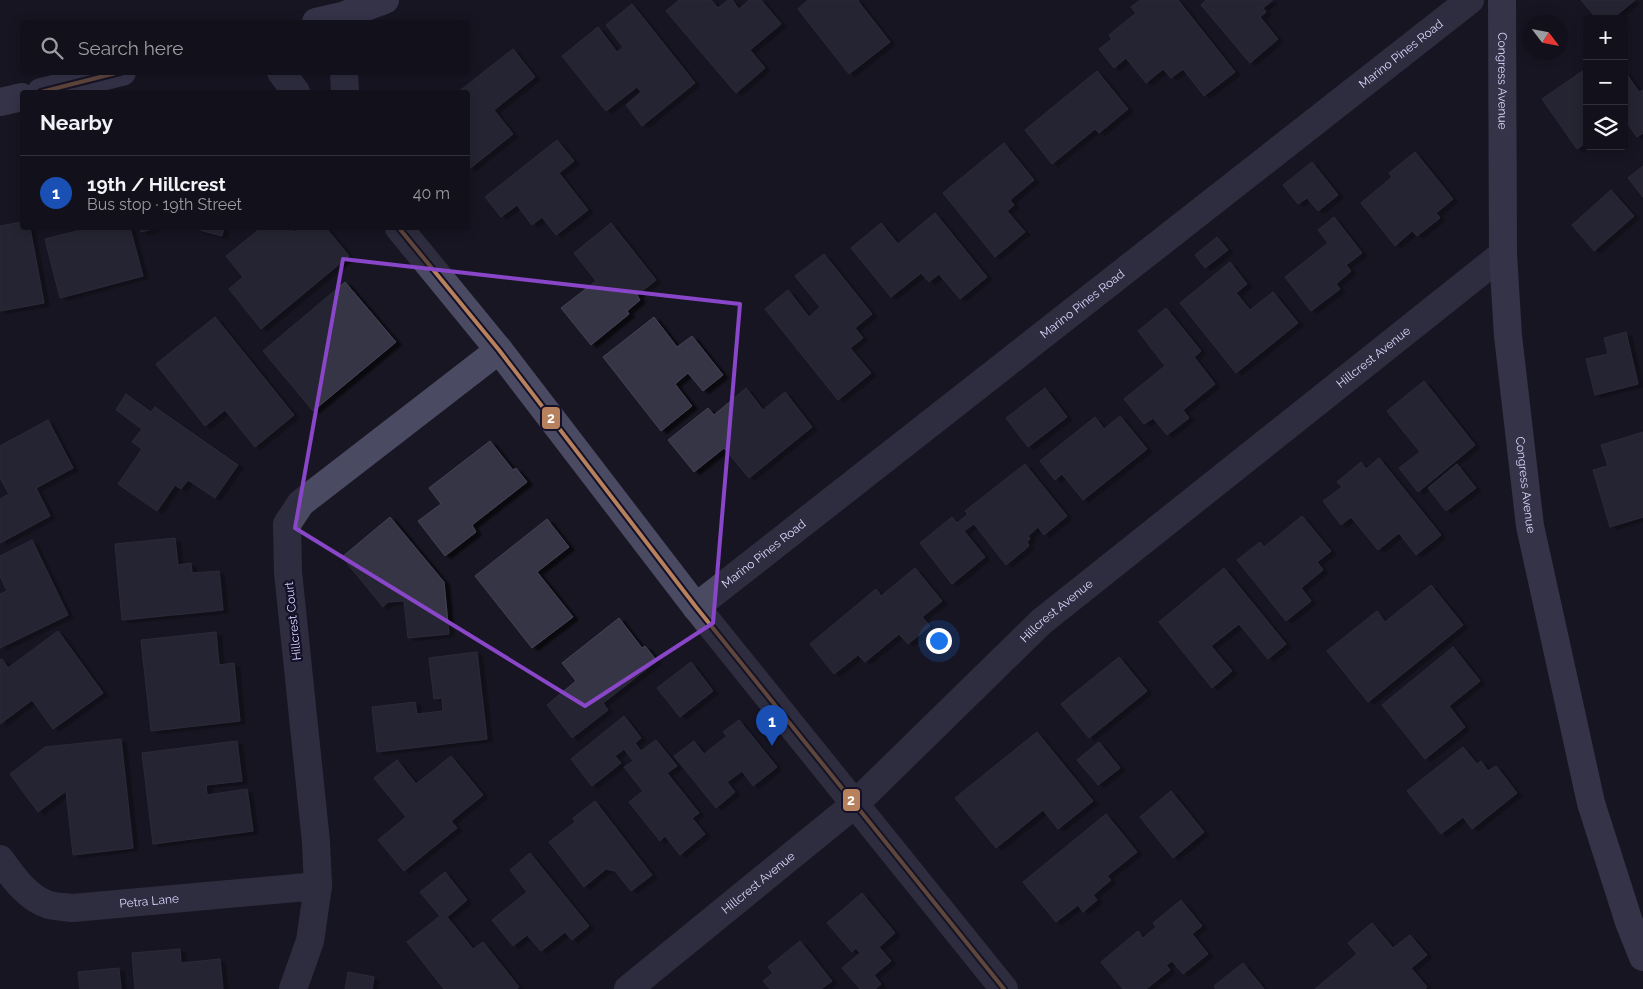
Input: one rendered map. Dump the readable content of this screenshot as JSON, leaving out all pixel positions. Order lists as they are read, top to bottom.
{
  "streets": {
    "street": [
      "Marino Pines Road",
      "Congress Avenue",
      "Hillcrest Avenue",
      "Hillcrest Court",
      "Petra Lane"
    ]
  },
  "crossings": [
    ["Congress Avenue", "Hillcrest Avenue"],
    ["Hillcrest Court", "Petra Lane"]
  ],
  "lines": ["transit line 2"],
  "north": "bottom right",
  "page": {
    "map_buttons": ["+", "−"],
    "search": "Search here",
    "heading": "Nearby",
    "list": [
      {
        "mark": "1",
        "name": "19th / Hillcrest",
        "note": "Bus stop · 19th Street",
        "value": "40 m"
      }
    ],
    "pins": "1"
  }
}
